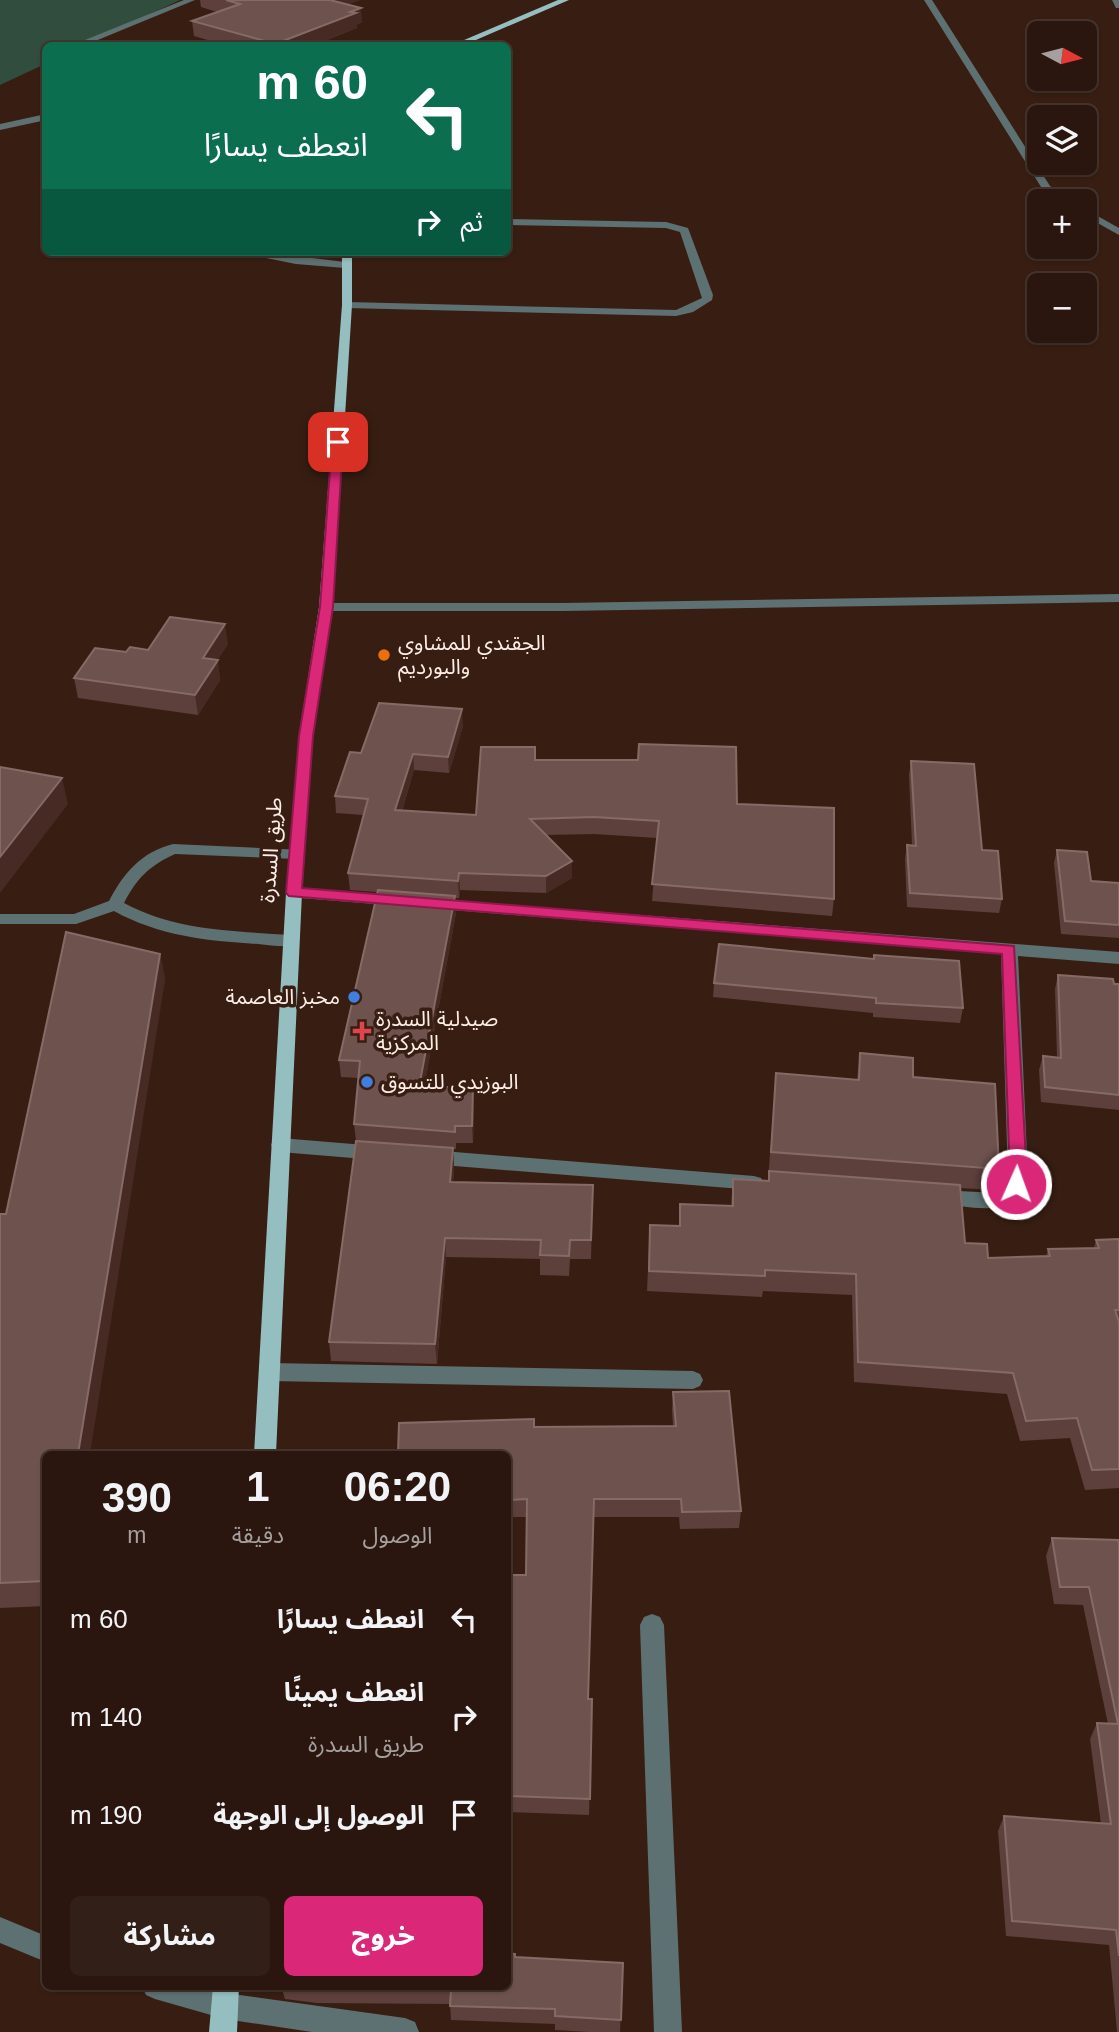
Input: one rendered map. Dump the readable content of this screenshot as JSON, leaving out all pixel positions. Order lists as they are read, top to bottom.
{
  "streets": {
    "main road": ["طريق السدرة"]
  },
  "places": {
    "other": ["الجقندي للمشاوي والبورديم", "مخبز العاصمة", "البوزيدي للتسوق"],
    "health": ["صيدلية السدرة المركزية"]
  },
  "north": "right",
  "page": {
    "map_buttons": ["+", "−"],
    "turn": ["60 m", "انعطف يسارًا"],
    "then": "ثم",
    "eta": [
      "06:20",
      "الوصول",
      "1",
      "دقيقة",
      "390",
      "m"
    ],
    "list": [
      {
        "name": "انعطف يسارًا",
        "value": "60 m"
      },
      {
        "name": "انعطف يمينًا",
        "note": "طريق السدرة",
        "value": "140 m"
      },
      {
        "name": "الوصول إلى الوجهة",
        "value": "190 m"
      }
    ],
    "buttons": ["خروج", "مشاركة"]
  }
}
